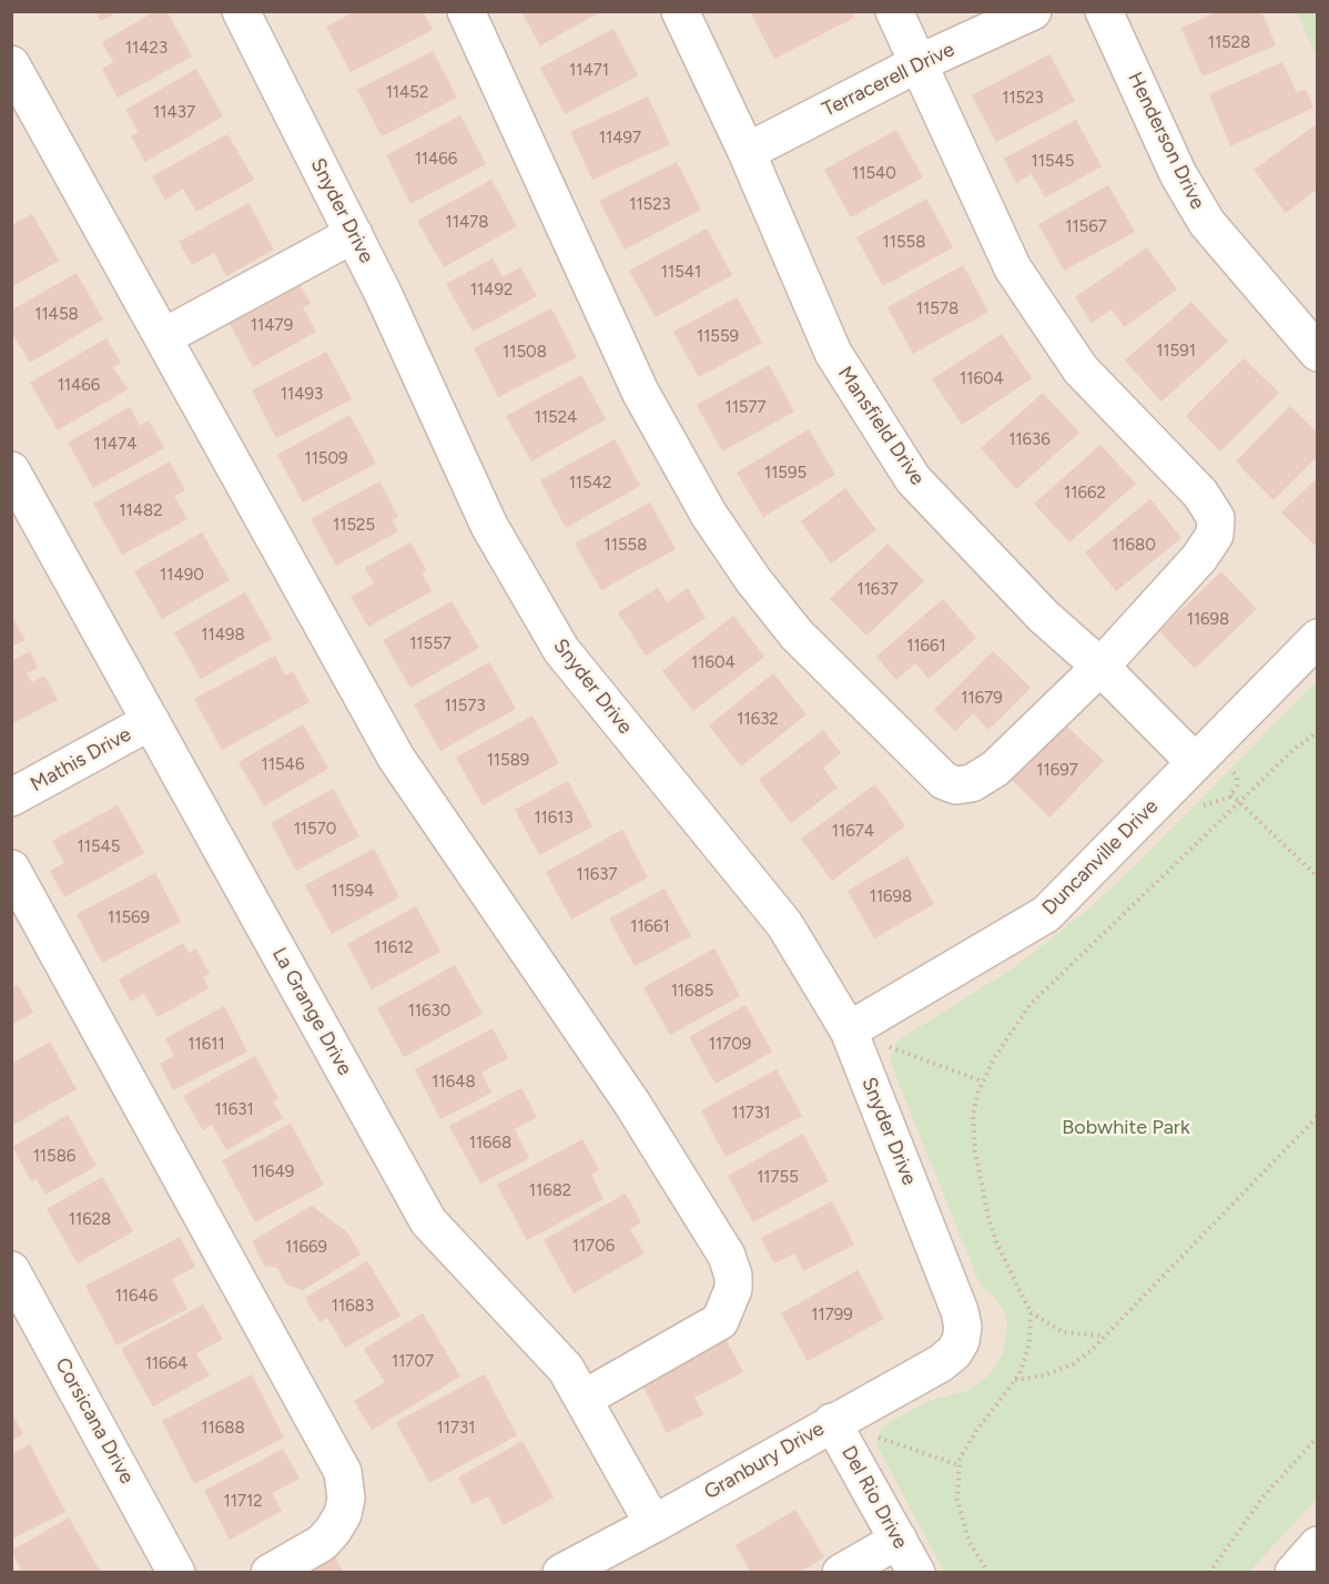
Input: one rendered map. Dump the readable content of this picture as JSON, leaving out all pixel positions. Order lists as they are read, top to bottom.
{
  "streets": {
    "street": [
      "Terracerell Drive",
      "Henderson Drive",
      "Snyder Drive",
      "Mansfield Drive",
      "Mathis Drive",
      "Duncanville Drive",
      "La Grange Drive",
      "Corsicana Drive",
      "Granbury Drive",
      "Del Rio Drive"
    ]
  },
  "crossings": [
    ["Terracerell Drive", "Mansfield Drive"],
    ["Snyder Drive", "Duncanville Drive"],
    ["Snyder Drive", "Granbury Drive"],
    ["Mansfield Drive", "Duncanville Drive"],
    ["Mathis Drive", "La Grange Drive"],
    ["La Grange Drive", "Granbury Drive"],
    ["Granbury Drive", "Del Rio Drive"]
  ],
  "parks": ["Bobwhite Park"],
  "house_numbers": [
    "11528",
    "11423",
    "11471",
    "11452",
    "11523",
    "11437",
    "11497",
    "11466",
    "11545",
    "11540",
    "11523",
    "11478",
    "11567",
    "11558",
    "11541",
    "11492",
    "11578",
    "11458",
    "11479",
    "11559",
    "11591",
    "11508",
    "11604",
    "11466",
    "11493",
    "11577",
    "11524",
    "11636",
    "11474",
    "11509",
    "11595",
    "11542",
    "11662",
    "11482",
    "11525",
    "11558",
    "11680",
    "11490",
    "11637",
    "11698",
    "11498",
    "11557",
    "11661",
    "11604",
    "11679",
    "11573",
    "11632",
    "11589",
    "11546",
    "11697",
    "11613",
    "11570",
    "11674",
    "11545",
    "11637",
    "11594",
    "11698",
    "11569",
    "11661",
    "11612",
    "11685",
    "11630",
    "11611",
    "11709",
    "11648",
    "11631",
    "11731",
    "11668",
    "11586",
    "11649",
    "11755",
    "11682",
    "11628",
    "11706",
    "11669",
    "11646",
    "11683",
    "11799",
    "11707",
    "11664",
    "11688",
    "11731",
    "11712"
  ]
}
